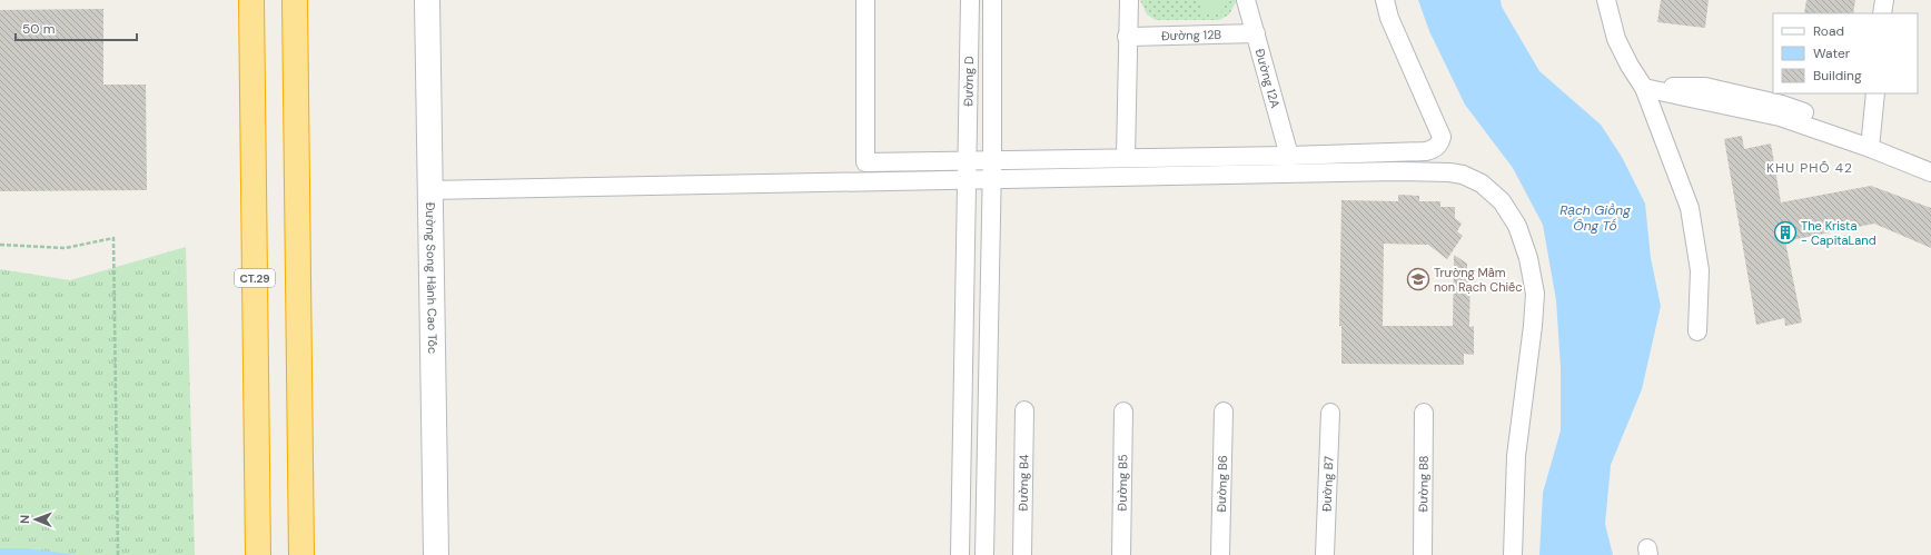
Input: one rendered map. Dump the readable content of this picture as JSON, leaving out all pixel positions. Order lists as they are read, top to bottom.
{
  "streets": {
    "highway": ["CT.29"],
    "main road": ["Đường Song Hành Cao Tốc"],
    "street": [
      "Đường 12B",
      "Đường 12A",
      "Đường D",
      "Đường B4",
      "Đường B5",
      "Đường B6",
      "Đường B7",
      "Đường B8"
    ]
  },
  "crossings": [
    ["Đường 12B", "Đường 12A"]
  ],
  "districts": ["KHU PHỐ 42"],
  "water": ["Rạch Giồng Ông Tố"],
  "places": {
    "building": ["The Krista - CapitaLand"],
    "school or university": ["Trường Mầm non Rạch Chiếc"]
  },
  "legend": ["Road", "Water", "Building"],
  "scale_bar": "50 m",
  "north": "left"
}
